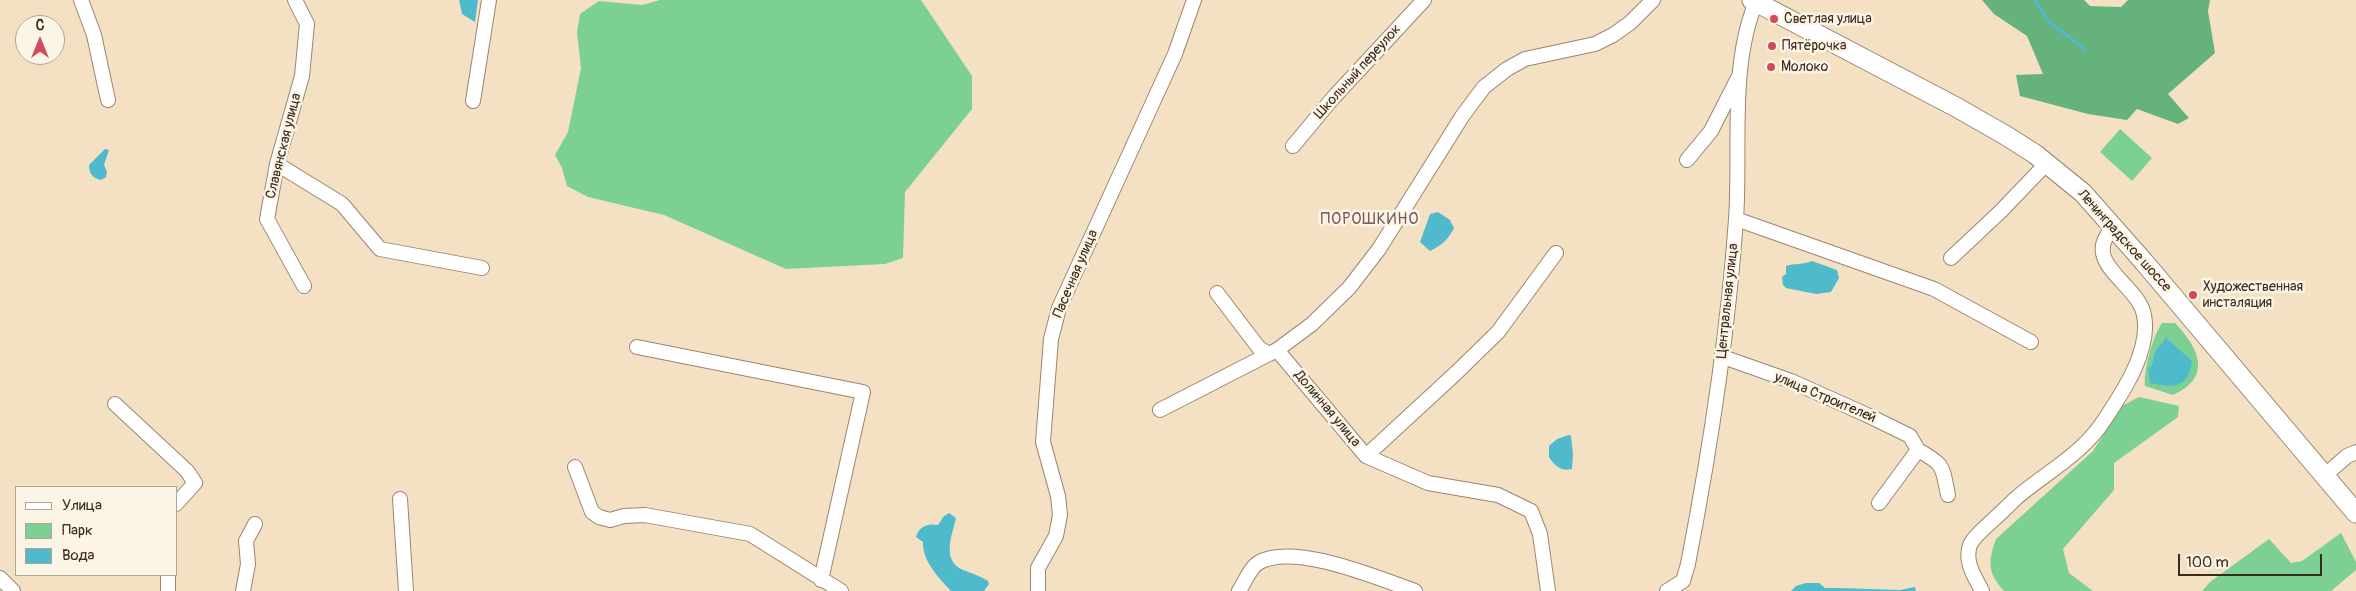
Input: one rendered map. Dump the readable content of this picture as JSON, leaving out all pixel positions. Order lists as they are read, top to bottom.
{
  "streets": {
    "main road": ["Ленинградское шоссе"],
    "street": [
      "Школьный переулок",
      "Славянская улица",
      "Пасечная улица",
      "Центральная улица",
      "улица Строителей",
      "Долинная улица"
    ]
  },
  "crossings": [
    ["Ленинградское шоссе", "Центральная улица"],
    ["Центральная улица", "улица Строителей"]
  ],
  "districts": ["ПОРОШКИНО"],
  "places": [
    "Светлая улица",
    "Пятёрочка",
    "Молоко",
    "Художественная инсталяция"
  ],
  "legend": ["Улица", "Парк", "Вода"],
  "scale_bar": "100 m",
  "north": "top"
}
